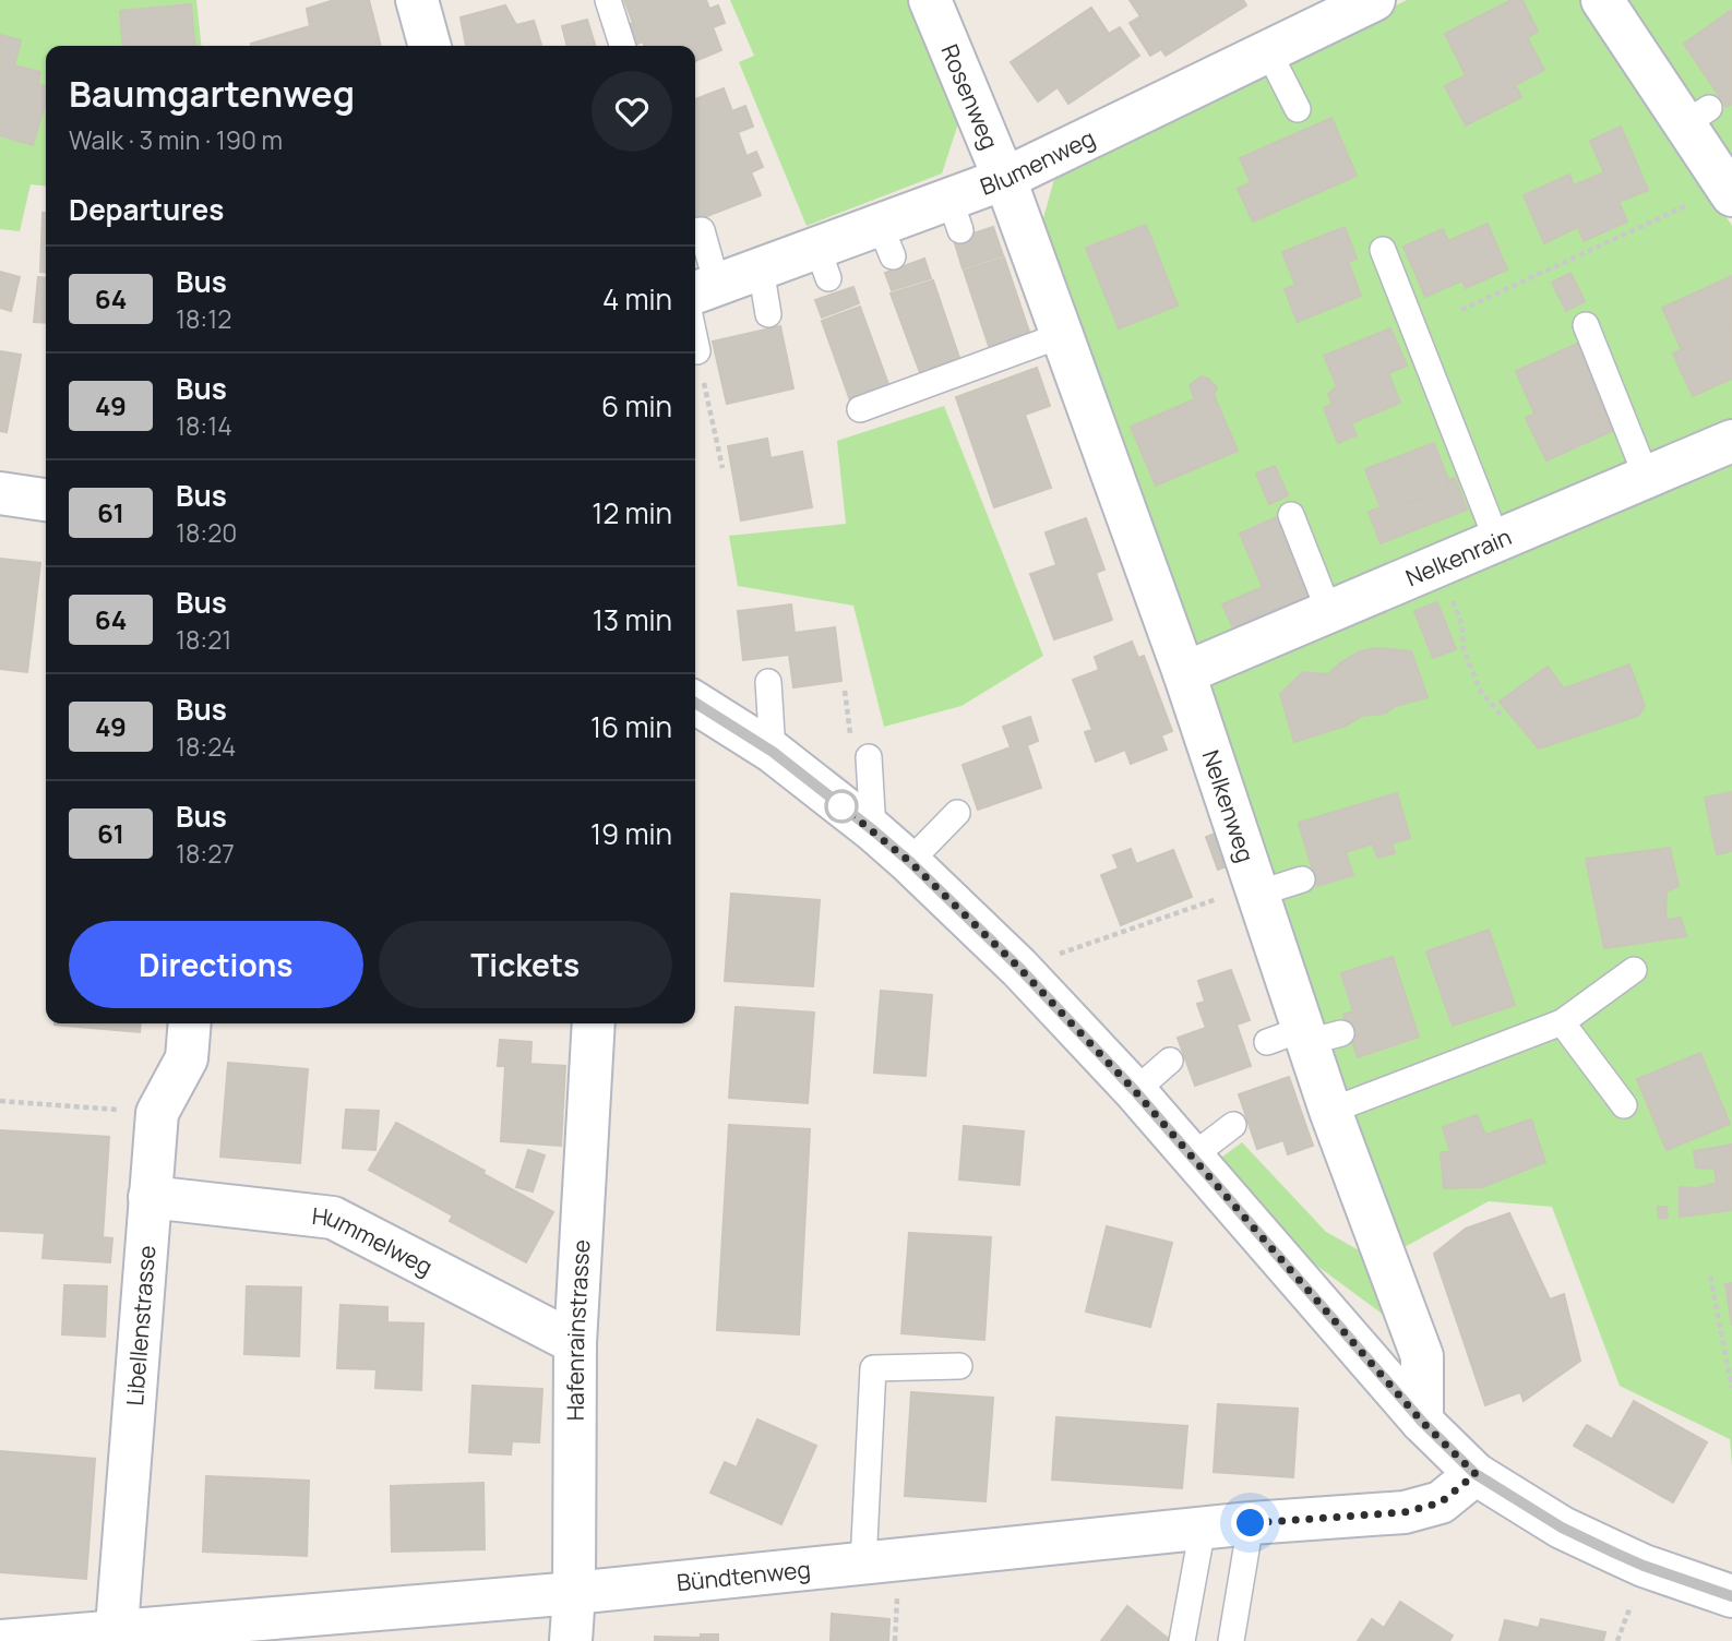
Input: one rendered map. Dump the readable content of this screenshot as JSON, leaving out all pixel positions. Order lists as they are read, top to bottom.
{
  "streets": {
    "street": [
      "Rosenweg",
      "Blumenweg",
      "Nelkenrain",
      "Nelkenweg",
      "Hummelweg",
      "Libellenstrasse",
      "Hafenrainstrasse",
      "Bündtenweg"
    ]
  },
  "crossings": [
    ["Rosenweg", "Blumenweg"],
    ["Rosenweg", "Nelkenweg"],
    ["Blumenweg", "Nelkenweg"],
    ["Nelkenrain", "Nelkenweg"],
    ["Hummelweg", "Libellenstrasse"],
    ["Hummelweg", "Hafenrainstrasse"],
    ["Libellenstrasse", "Bündtenweg"],
    ["Hafenrainstrasse", "Bündtenweg"]
  ],
  "lines": ["bus line 64"],
  "page": {
    "heading": [
      ["Baumgartenweg", "Walk · 3 min · 190 m"],
      "Departures"
    ],
    "list": [
      {
        "mark": "64",
        "name": "Bus",
        "note": "18:12",
        "value": "4 min"
      },
      {
        "mark": "49",
        "name": "Bus",
        "note": "18:14",
        "value": "6 min"
      },
      {
        "mark": "61",
        "name": "Bus",
        "note": "18:20",
        "value": "12 min"
      },
      {
        "mark": "64",
        "name": "Bus",
        "note": "18:21",
        "value": "13 min"
      },
      {
        "mark": "49",
        "name": "Bus",
        "note": "18:24",
        "value": "16 min"
      },
      {
        "mark": "61",
        "name": "Bus",
        "note": "18:27",
        "value": "19 min"
      }
    ],
    "buttons": ["Directions", "Tickets"]
  }
}
